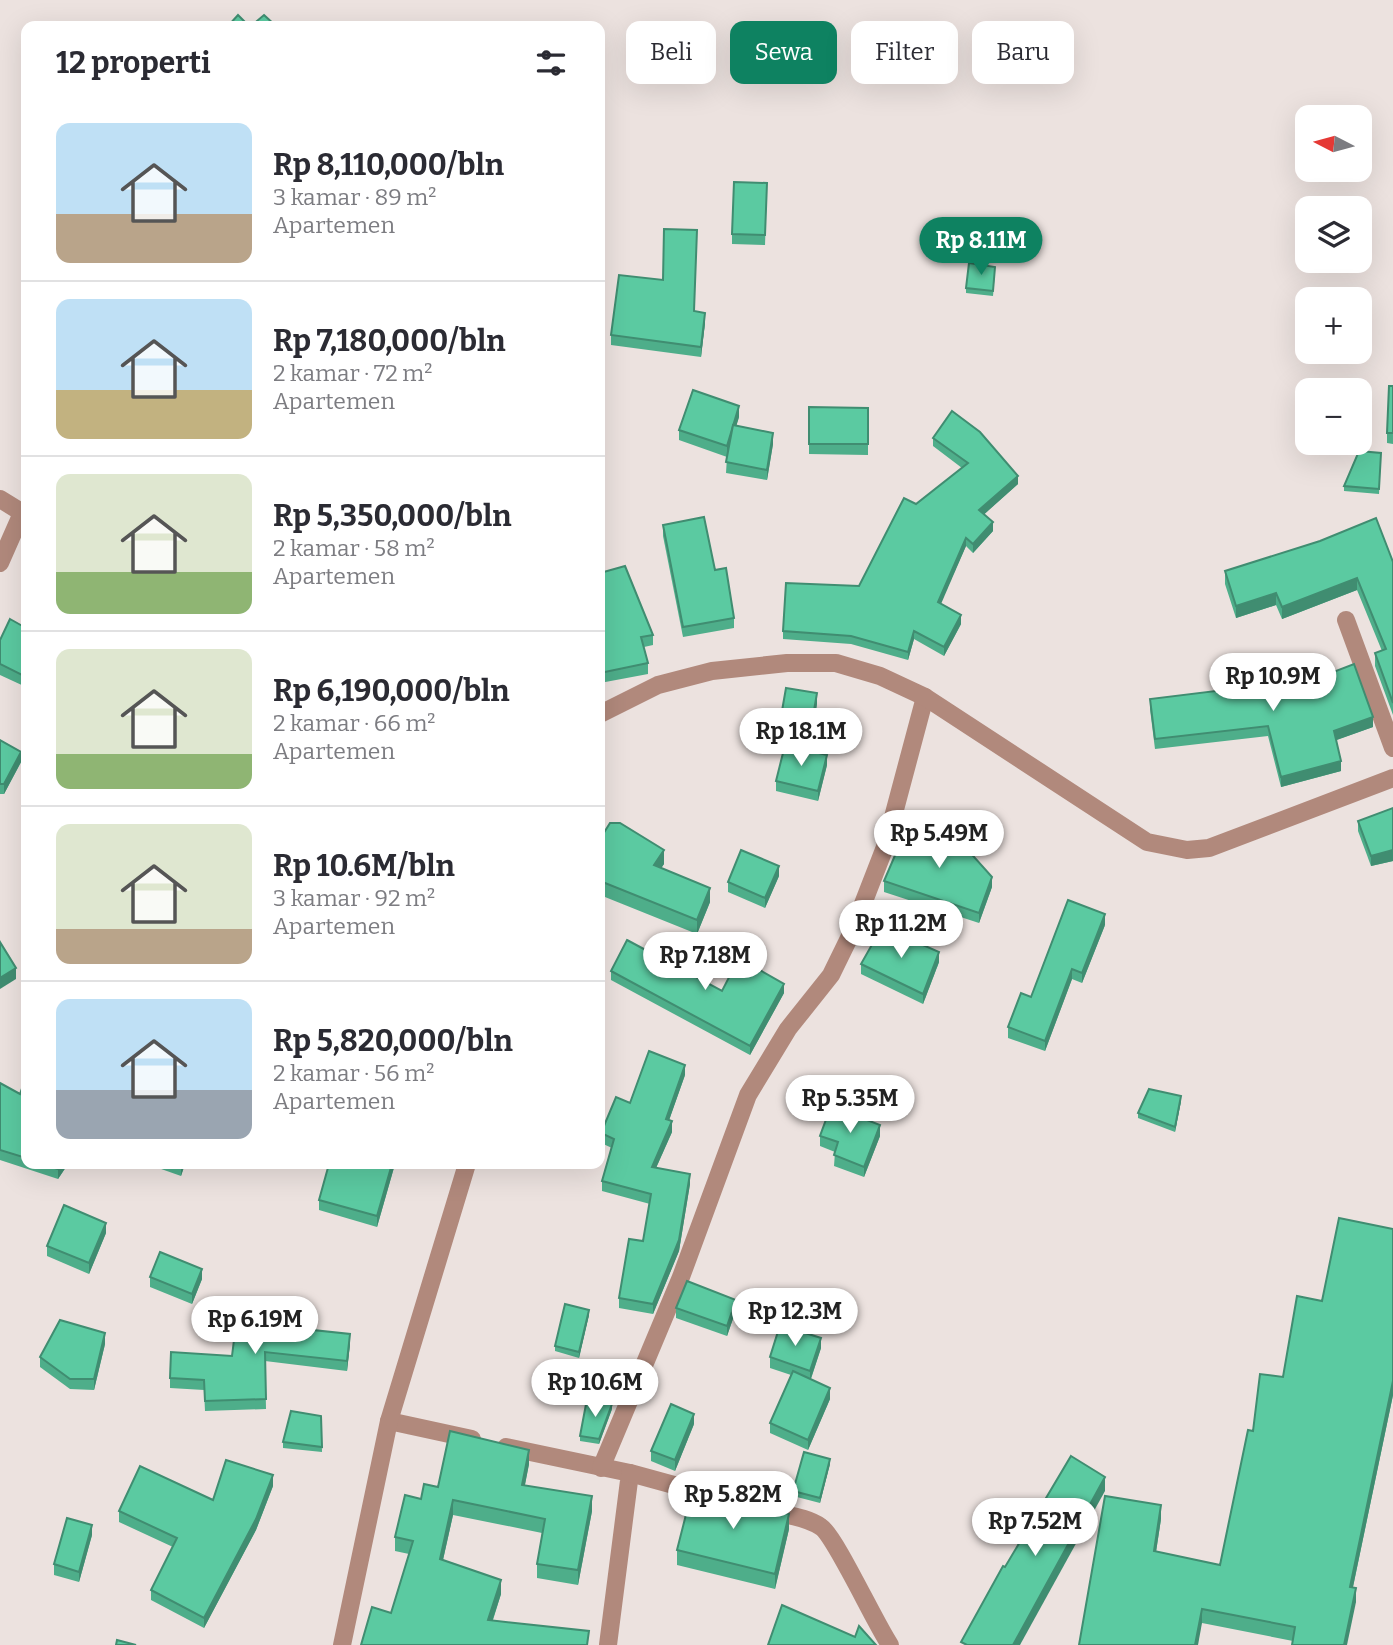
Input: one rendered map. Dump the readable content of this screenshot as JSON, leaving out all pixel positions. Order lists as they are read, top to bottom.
{
  "north": "left",
  "page": {
    "chip": [
      "Beli",
      "Sewa",
      "Filter",
      "Baru"
    ],
    "heading": "12 properti",
    "map_buttons": ["+", "−"],
    "list": [
      {
        "name": "Rp 8,110,000/bln",
        "note": "3 kamar · 89 m² · Apartemen"
      },
      {
        "name": "Rp 7,180,000/bln",
        "note": "2 kamar · 72 m² · Apartemen"
      },
      {
        "name": "Rp 5,350,000/bln",
        "note": "2 kamar · 58 m² · Apartemen"
      },
      {
        "name": "Rp 6,190,000/bln",
        "note": "2 kamar · 66 m² · Apartemen"
      },
      {
        "name": "Rp 10.6M/bln",
        "note": "3 kamar · 92 m² · Apartemen"
      },
      {
        "name": "Rp 5,820,000/bln",
        "note": "2 kamar · 56 m² · Apartemen"
      }
    ],
    "price": [
      "Rp 8.11M",
      "Rp 10.9M",
      "Rp 18.1M",
      "Rp 5.49M",
      "Rp 11.2M",
      "Rp 7.18M",
      "Rp 5.35M",
      "Rp 12.3M",
      "Rp 6.19M",
      "Rp 10.6M",
      "Rp 5.82M",
      "Rp 7.52M"
    ]
  }
}
